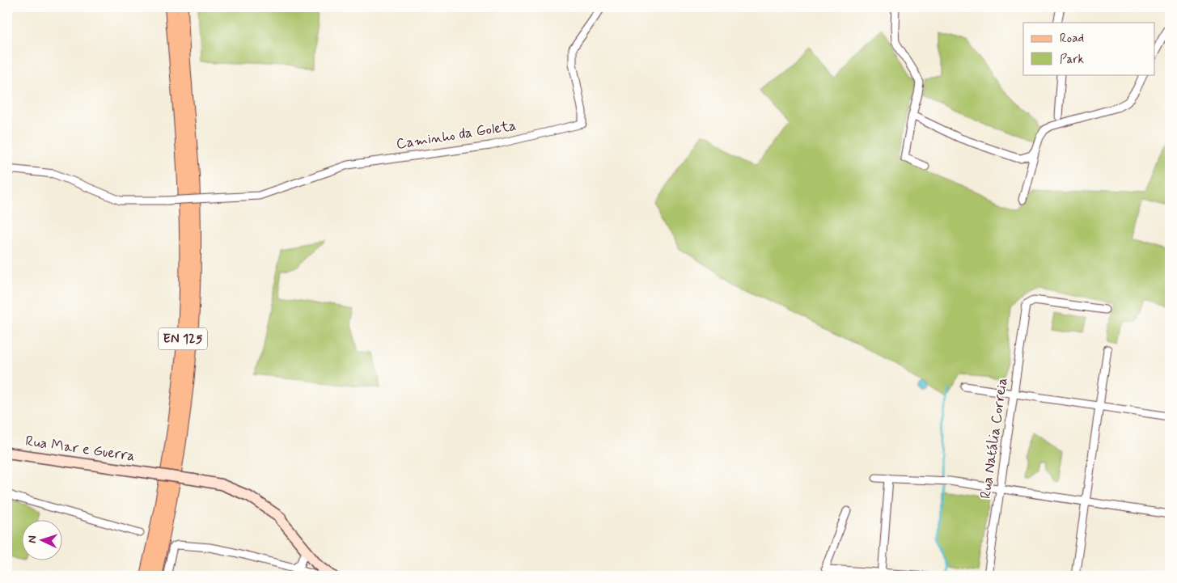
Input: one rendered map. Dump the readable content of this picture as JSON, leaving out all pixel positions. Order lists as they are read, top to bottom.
{
  "streets": {
    "main road": ["EN 125"],
    "street": ["Caminho da Goleta", "Rua Natália Correia", "Rua Mar e Guerra"]
  },
  "legend": ["Road", "Park"],
  "north": "left"
}
